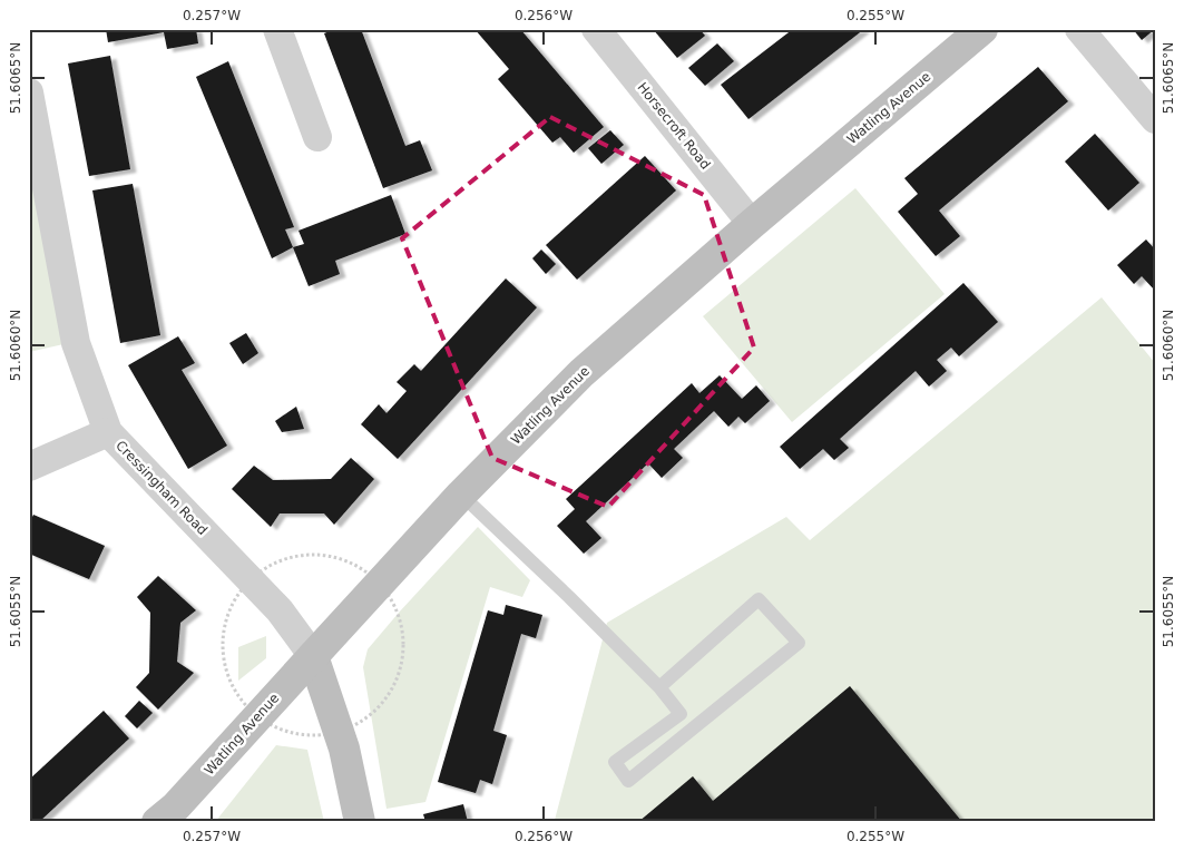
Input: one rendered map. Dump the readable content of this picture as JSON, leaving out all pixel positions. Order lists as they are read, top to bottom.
{
  "streets": {
    "street": ["Watling Avenue", "Horsecroft Road", "Cressingham Road"]
  },
  "crossings": [
    ["Watling Avenue", "Horsecroft Road"],
    ["Watling Avenue", "Cressingham Road"]
  ],
  "coordinates": [
    "0.257°W",
    "0.256°W",
    "0.255°W",
    "51.6065°N",
    "51.6060°N",
    "51.6055°N"
  ]
}
